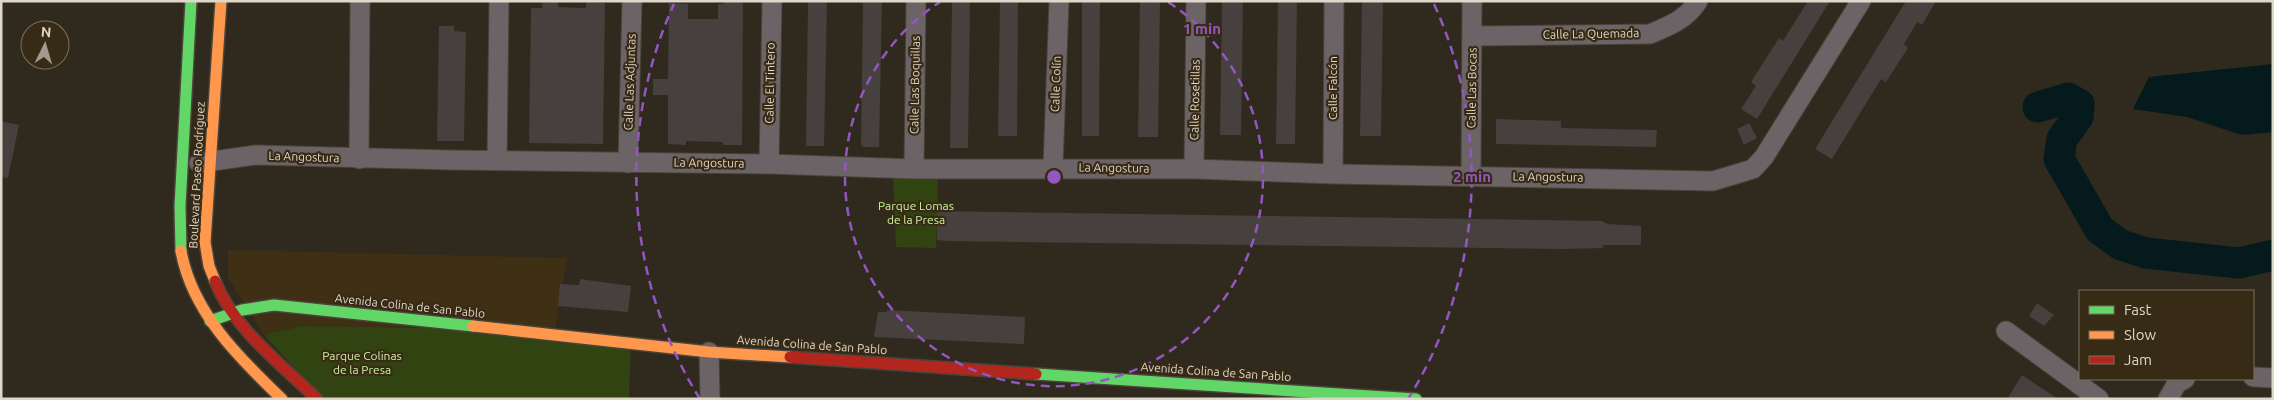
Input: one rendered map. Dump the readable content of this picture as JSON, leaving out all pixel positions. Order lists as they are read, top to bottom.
{
  "streets": {
    "street": [
      "Calle La Quemada",
      "Calle Las Adjuntas",
      "Calle El Tintero",
      "Calle Colín",
      "Calle Las Boquillas",
      "Calle Falcón",
      "Calle Las Bocas",
      "Calle Rosetillas",
      "La Angostura",
      "Boulevard Paseo Rodríguez",
      "Avenida Colina de San Pablo"
    ]
  },
  "crossings": [
    ["Calle La Quemada", "Calle Las Bocas"],
    ["Calle Las Adjuntas", "La Angostura"],
    ["Calle El Tintero", "La Angostura"],
    ["Calle Colín", "La Angostura"],
    ["Calle Las Boquillas", "La Angostura"],
    ["Calle Falcón", "La Angostura"],
    ["Calle Las Bocas", "La Angostura"],
    ["Calle Rosetillas", "La Angostura"],
    ["La Angostura", "Boulevard Paseo Rodríguez"],
    ["Boulevard Paseo Rodríguez", "Avenida Colina de San Pablo"]
  ],
  "parks": ["Parque Lomas de la Presa", "Parque Colinas de la Presa"],
  "legend": ["Fast", "Slow", "Jam"],
  "north": "top",
  "rings": ["1 min", "2 min"]
}
